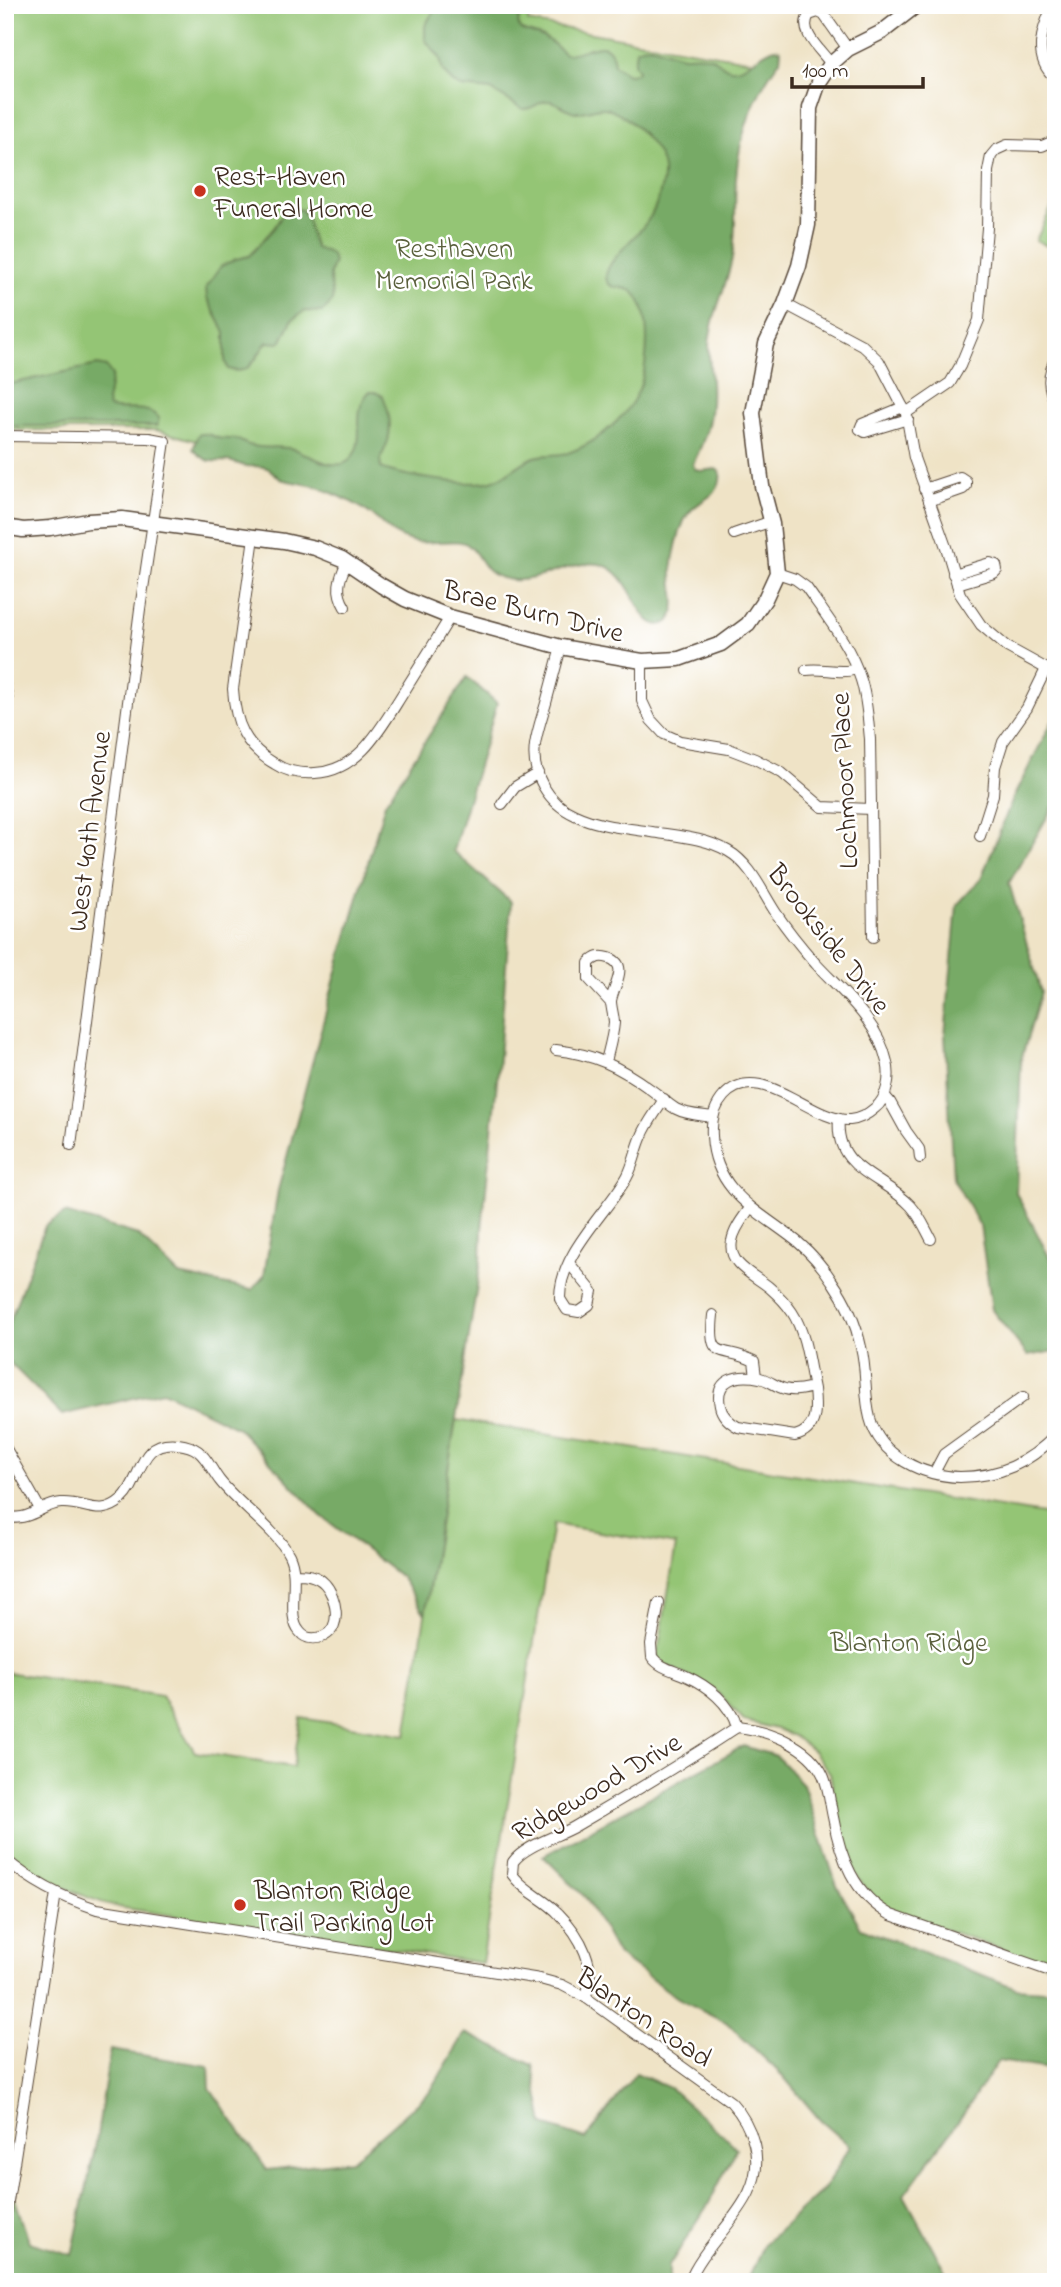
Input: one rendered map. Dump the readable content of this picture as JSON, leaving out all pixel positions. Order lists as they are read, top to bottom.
{
  "streets": {
    "street": [
      "Brae Burn Drive",
      "Lochmoor Place",
      "West 40th Avenue",
      "Brookside Drive",
      "Ridgewood Drive",
      "Blanton Road"
    ]
  },
  "crossings": [
    ["Brae Burn Drive", "Lochmoor Place"],
    ["Brae Burn Drive", "West 40th Avenue"],
    ["Ridgewood Drive", "Blanton Road"]
  ],
  "parks": ["Resthaven Memorial Park", "Blanton Ridge"],
  "places": ["Rest-Haven Funeral Home", "Blanton Ridge Trail Parking Lot"],
  "scale_bar": "100 m"
}
